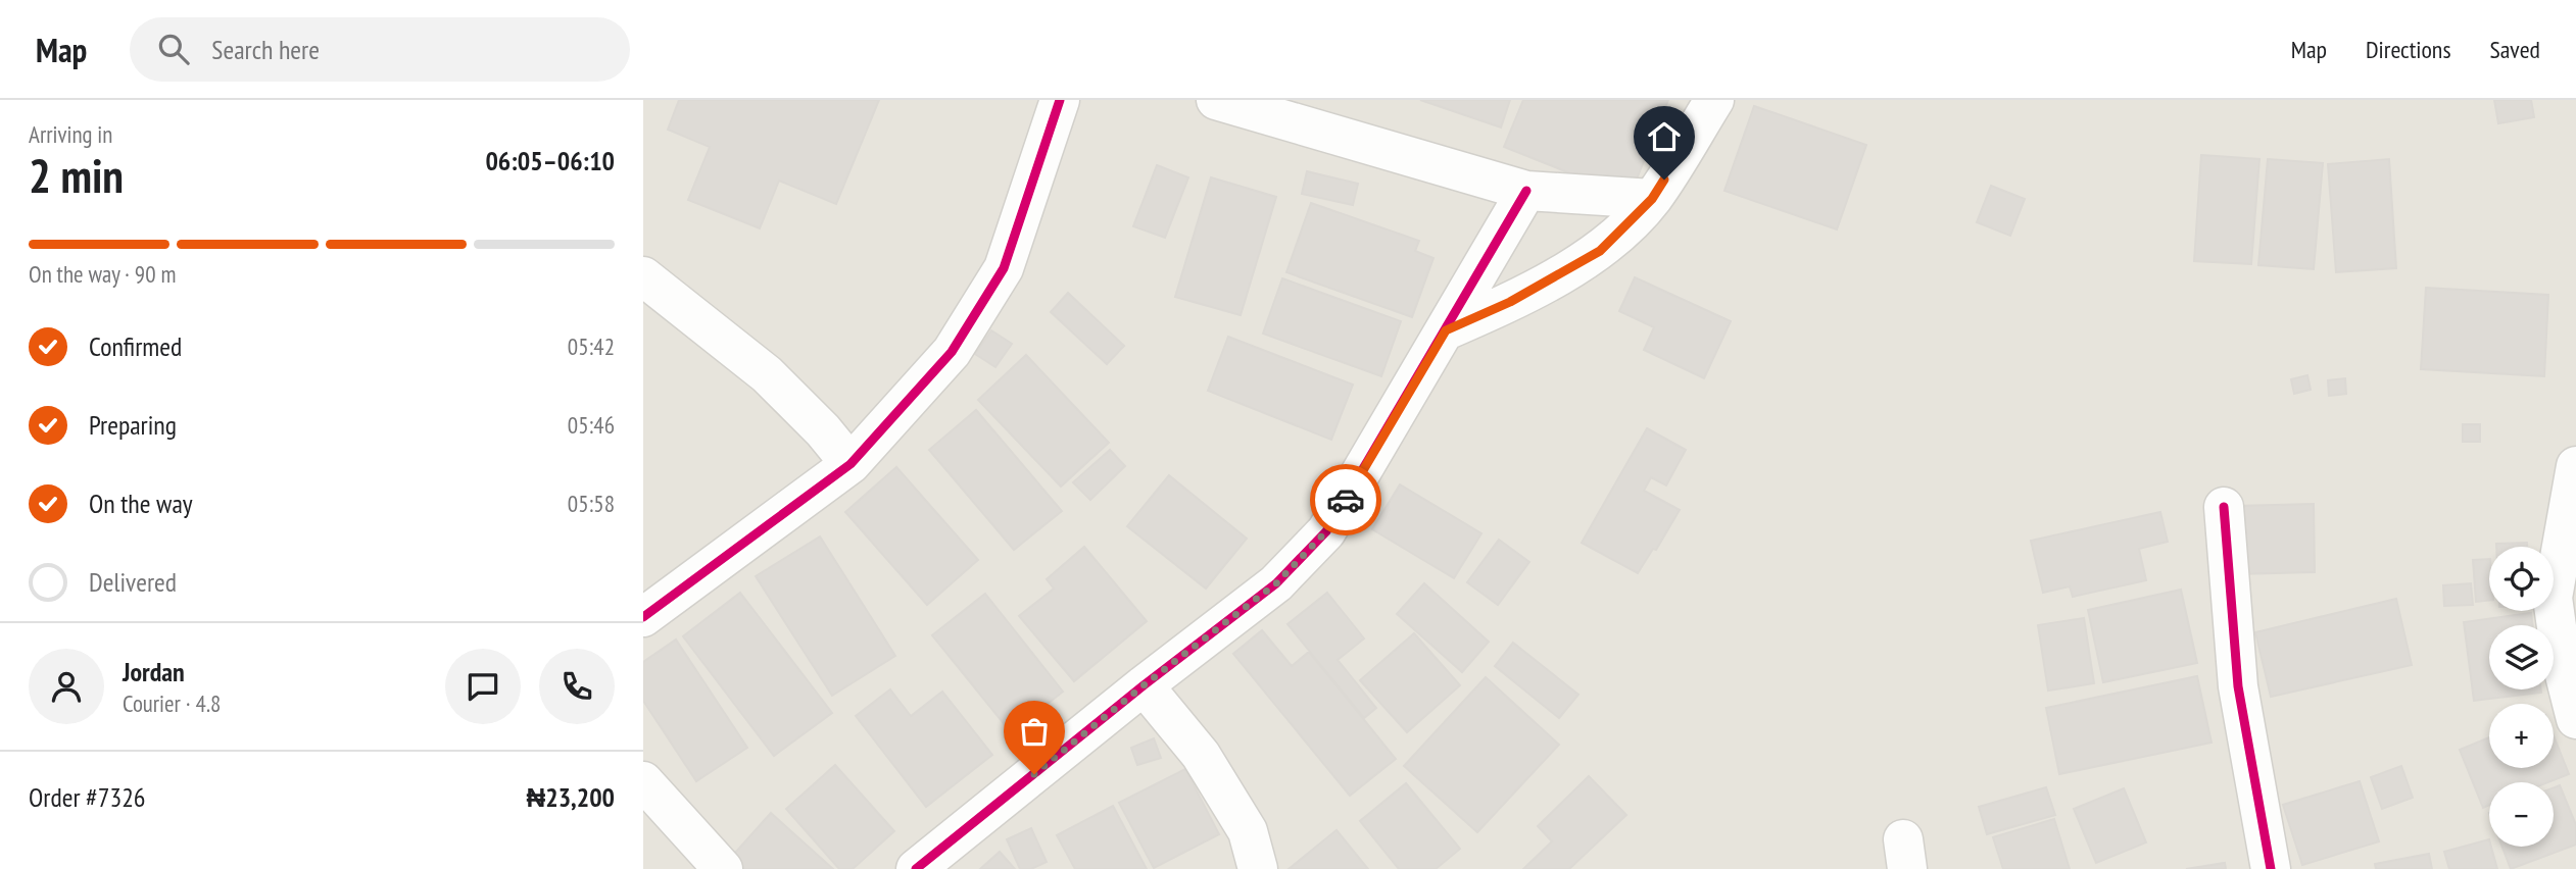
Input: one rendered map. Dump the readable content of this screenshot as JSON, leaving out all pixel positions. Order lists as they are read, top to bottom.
{
  "page": {
    "header": "Map",
    "search": "Search here",
    "nav": ["Map", "Directions", "Saved"],
    "heading": ["2 min", "Arriving in", "06:05–06:10"],
    "panel": [
      "Jordan",
      "Courier · 4.8",
      "Order #7326",
      "₦23,200"
    ],
    "bar": "On the way · 90 m",
    "list": [
      ["Confirmed", "05:42"],
      ["Preparing", "05:46"],
      ["On the way", "05:58"],
      "Delivered"
    ],
    "map_buttons": ["+", "−"]
  }
}
